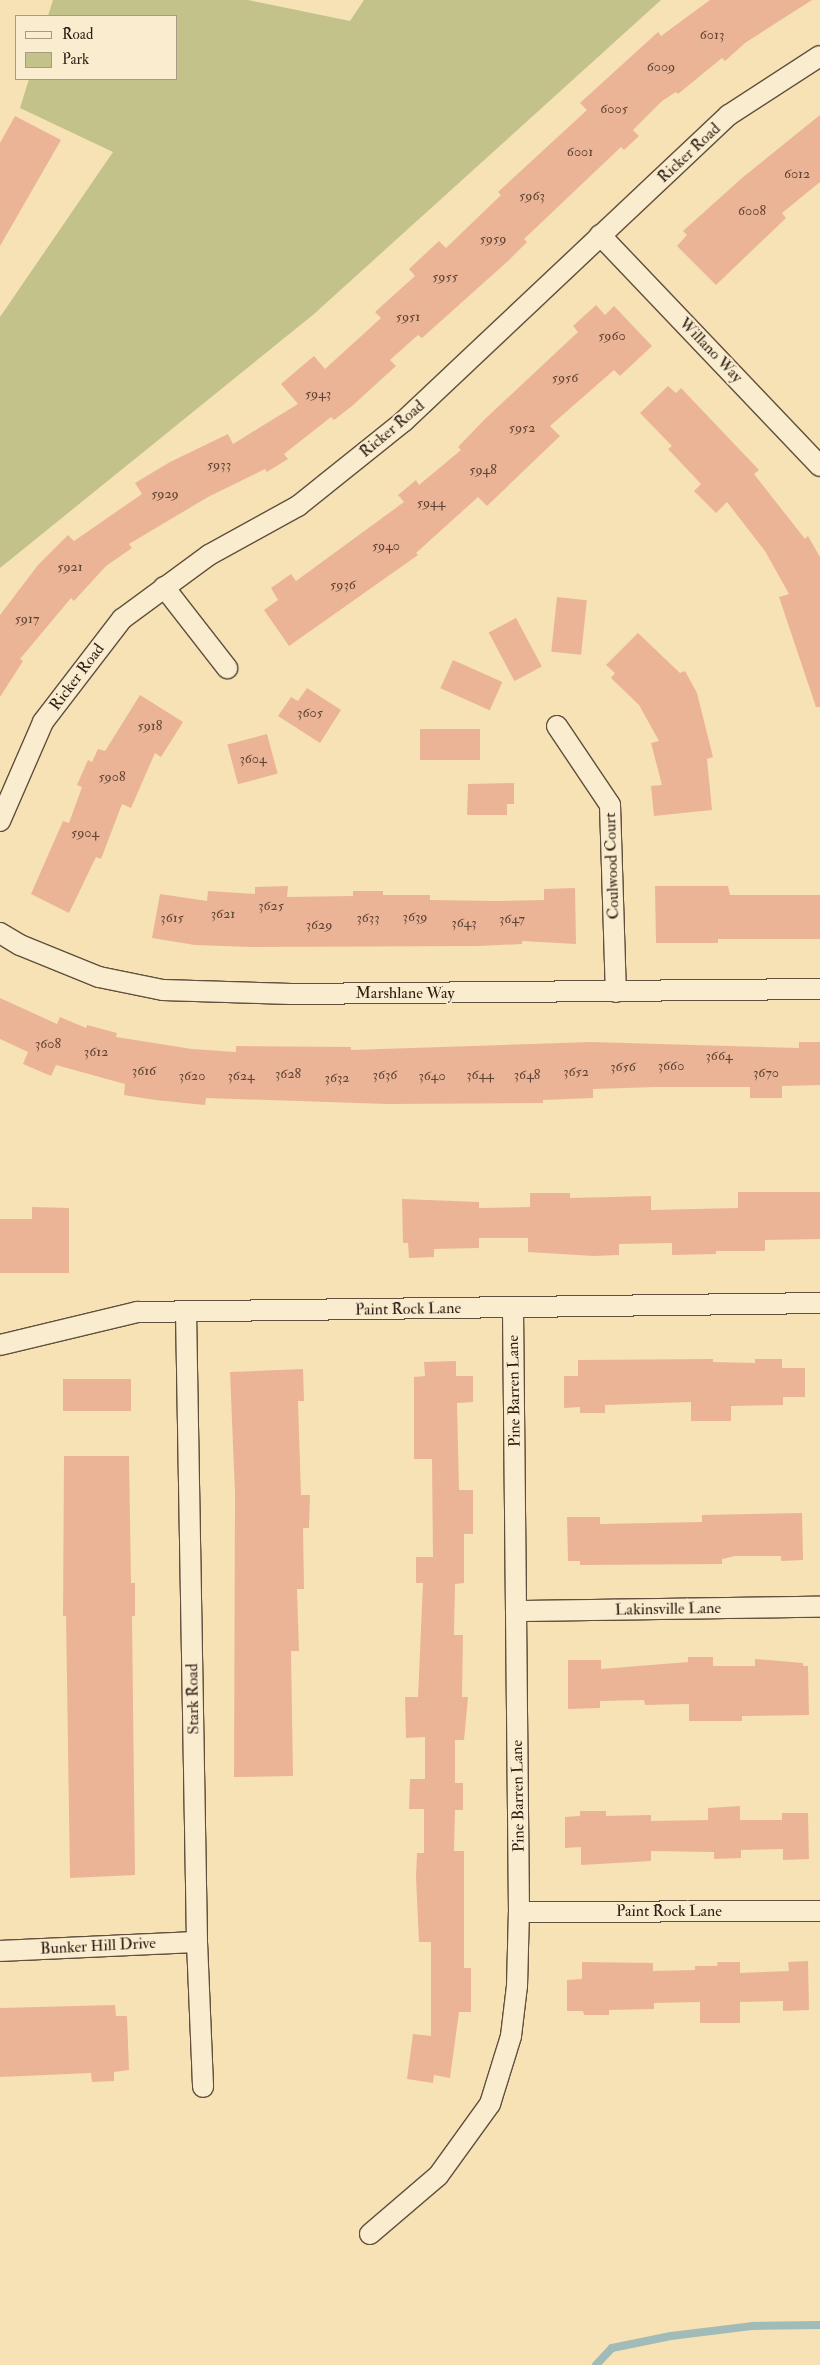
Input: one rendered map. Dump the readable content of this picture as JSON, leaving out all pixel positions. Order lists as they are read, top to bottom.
{
  "streets": {
    "street": [
      "Ricker Road",
      "Willano Way",
      "Coulwood Court",
      "Marshlane Way",
      "Paint Rock Lane",
      "Pine Barren Lane",
      "Lakinsville Lane",
      "Stark Road",
      "Bunker Hill Drive"
    ]
  },
  "crossings": [
    ["Ricker Road", "Willano Way"],
    ["Coulwood Court", "Marshlane Way"],
    ["Paint Rock Lane", "Pine Barren Lane"],
    ["Paint Rock Lane", "Stark Road"],
    ["Pine Barren Lane", "Lakinsville Lane"],
    ["Stark Road", "Bunker Hill Drive"]
  ],
  "house_numbers": [
    "6013",
    "6009",
    "6005",
    "6001",
    "6012",
    "5963",
    "6008",
    "5959",
    "5955",
    "5951",
    "5960",
    "5956",
    "5943",
    "5952",
    "5933",
    "5948",
    "5929",
    "5944",
    "5940",
    "5921",
    "5936",
    "5917",
    "3605",
    "5918",
    "3604",
    "5908",
    "5904",
    "3625",
    "3621",
    "3639",
    "3615",
    "3633",
    "3647",
    "3643",
    "3629",
    "3608",
    "3612",
    "3664",
    "3660",
    "3656",
    "3616",
    "3652",
    "3670",
    "3628",
    "3636",
    "3644",
    "3648",
    "3620",
    "3624",
    "3640",
    "3632"
  ],
  "legend": ["Road", "Park"]
}
